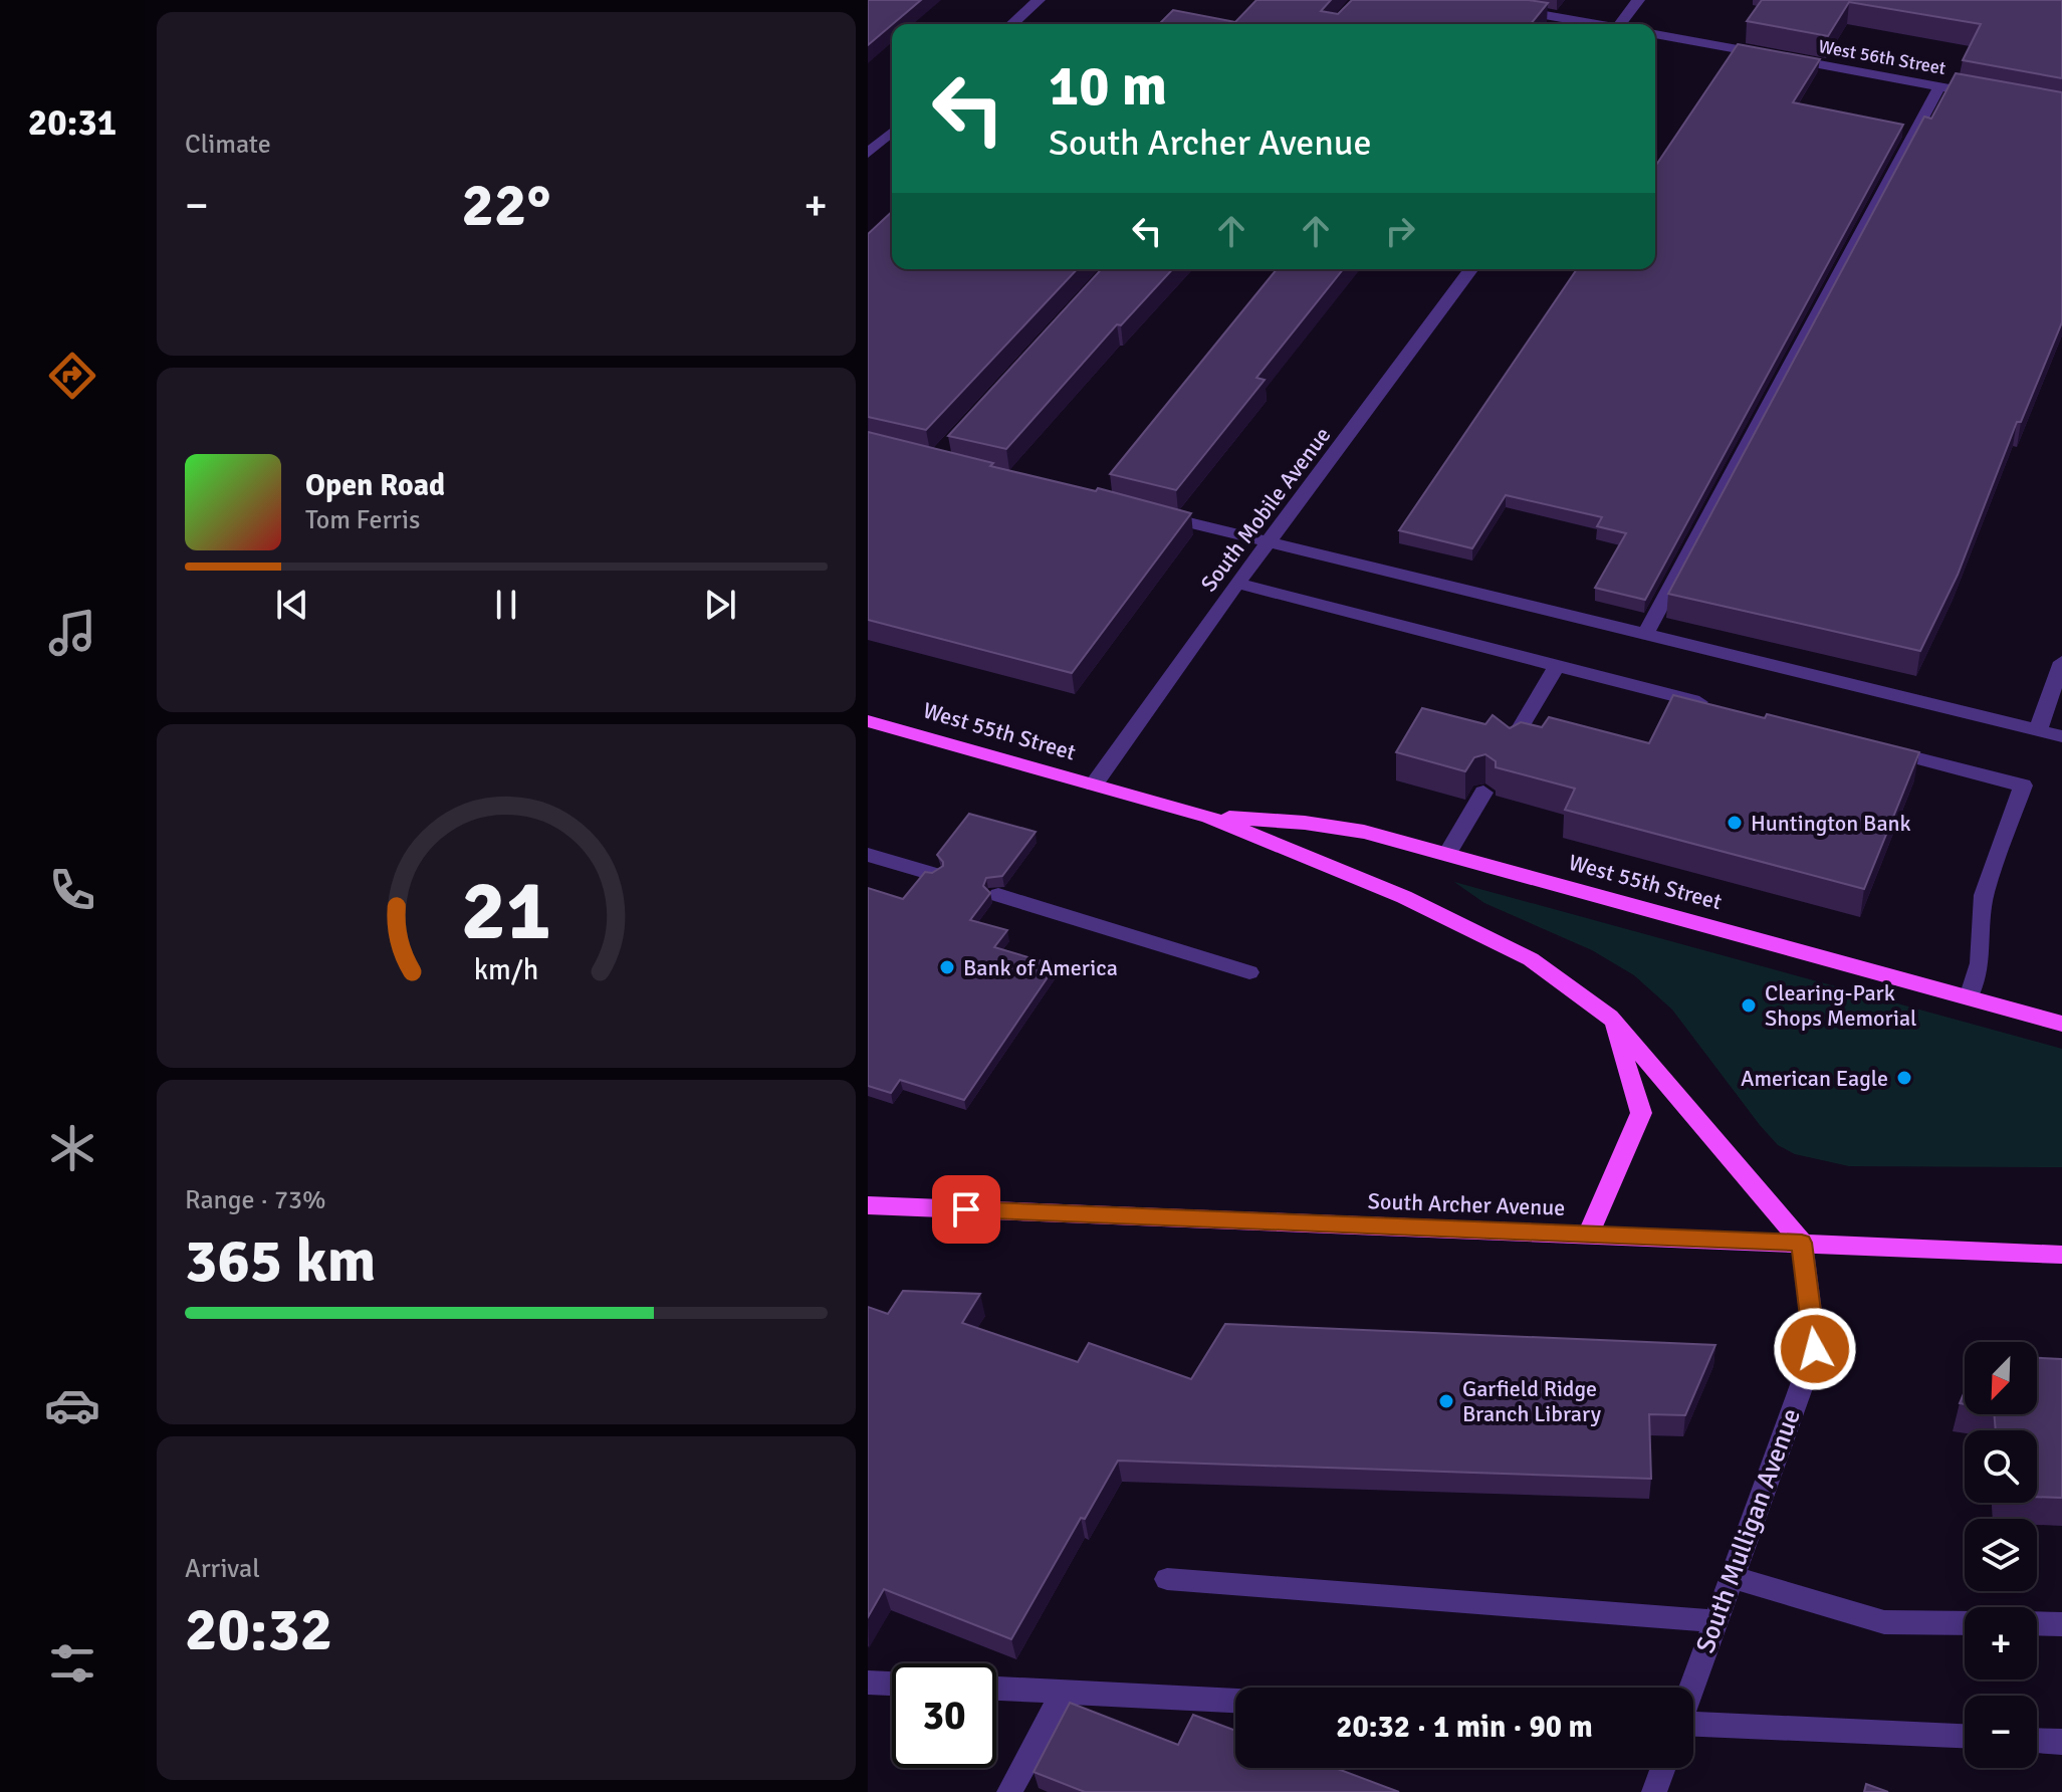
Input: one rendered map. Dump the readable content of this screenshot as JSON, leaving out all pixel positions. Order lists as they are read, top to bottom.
{
  "streets": {
    "main road": ["West 55th Street", "South Archer Avenue"],
    "street": ["West 56th Street", "South Mobile Avenue", "South Mulligan Avenue"]
  },
  "crossings": [
    ["South Mobile Avenue", "West 55th Street"],
    ["West 55th Street", "South Archer Avenue"],
    ["West 55th Street", "South Mulligan Avenue"],
    ["South Archer Avenue", "South Mulligan Avenue"]
  ],
  "places": [
    "Huntington Bank",
    "Bank of America",
    "Clearing-Park Shops Memorial",
    "American Eagle",
    "Garfield Ridge Branch Library"
  ],
  "north": "bottom left",
  "page": {
    "tabs": "20:31",
    "tile": [
      "Climate",
      ["Range · 73%", "365 km"],
      ["Arrival", "20:32"]
    ],
    "turn": ["10 m", "South Archer Avenue"],
    "heat": ["−", "22°", "+"],
    "song": ["Open Road", "Tom Ferris"],
    "map_buttons": ["+", "−"],
    "limit": "30",
    "trip": "20:32 · 1 min · 90 m",
    "gauge": ["21", "km/h"]
  }
}
